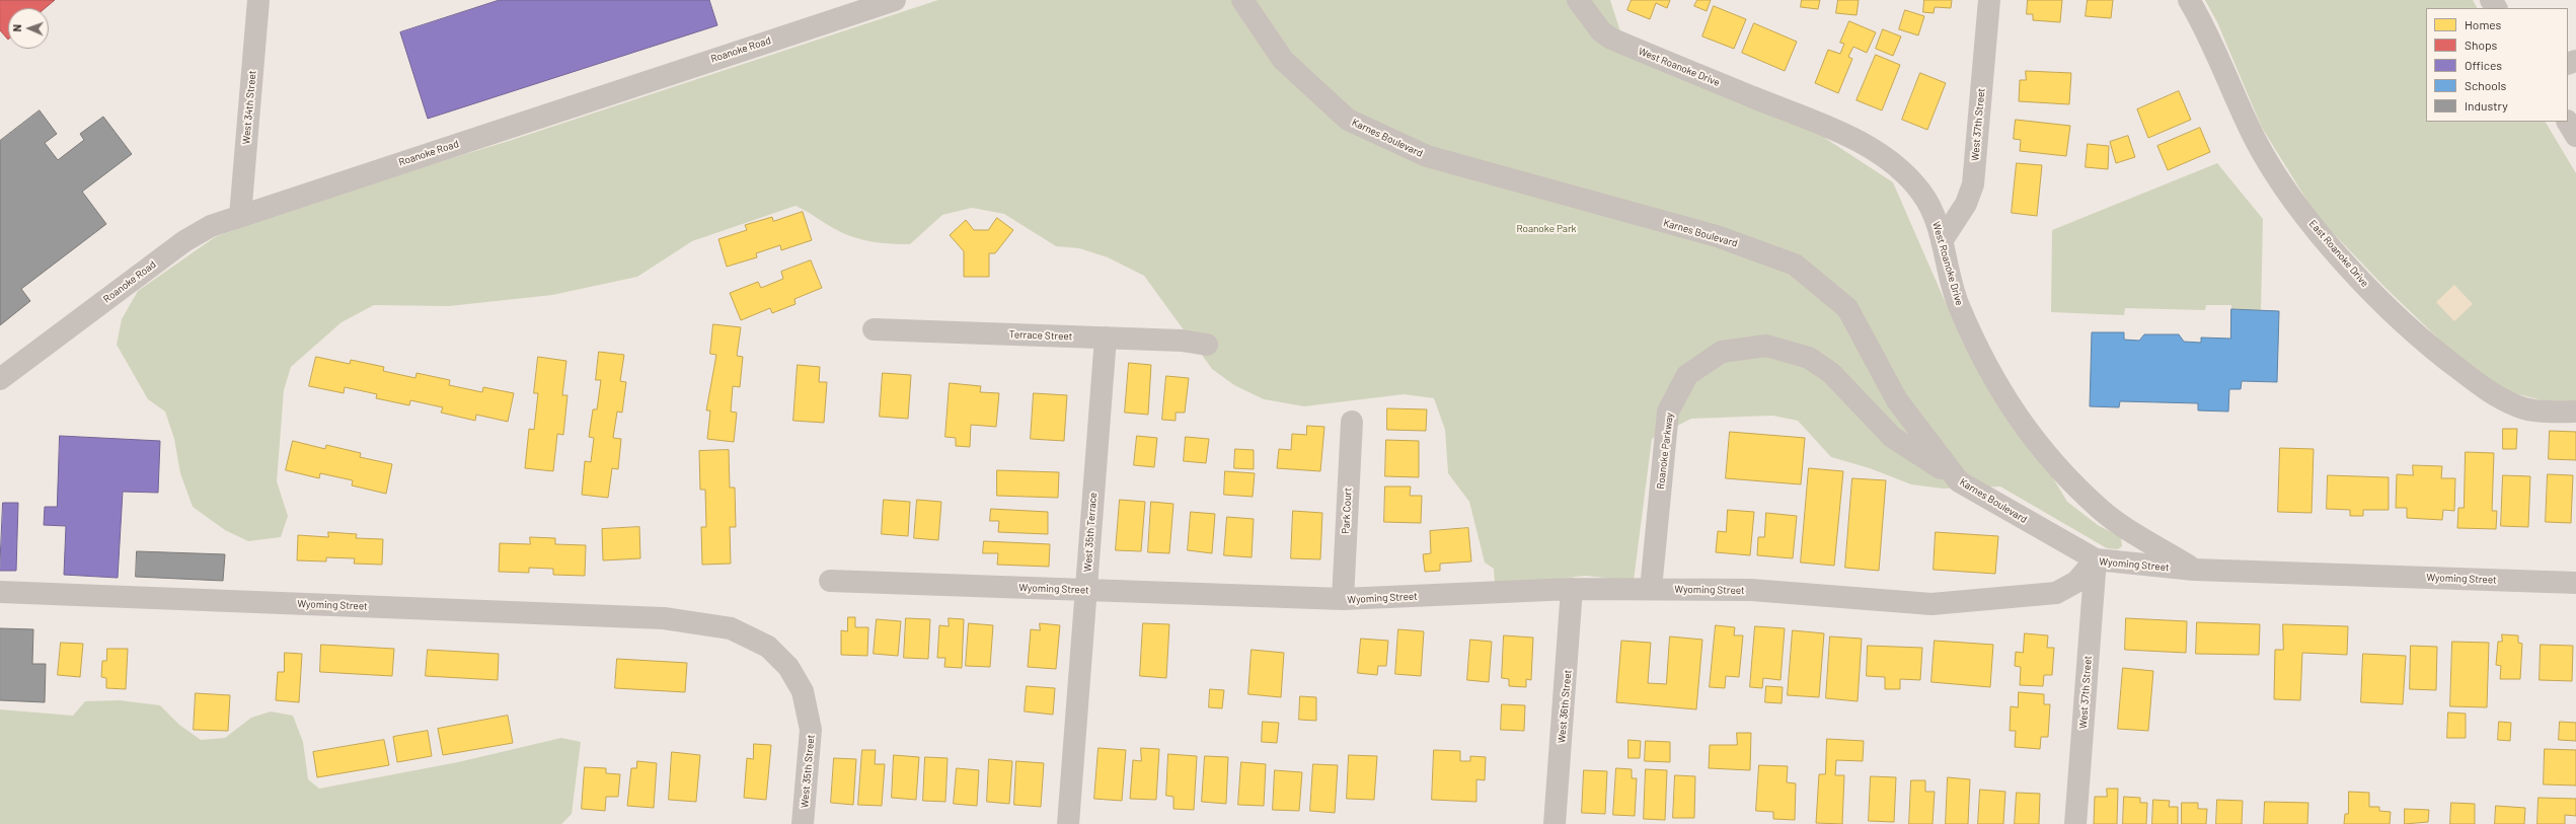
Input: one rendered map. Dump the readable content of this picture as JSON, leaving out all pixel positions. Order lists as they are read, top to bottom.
{
  "streets": {
    "street": [
      "Roanoke Road",
      "West Roanoke Drive",
      "West 34th Street",
      "West 37th Street",
      "Karnes Boulevard",
      "East Roanoke Drive",
      "Terrace Street",
      "Roanoke Parkway",
      "Park Court",
      "West 35th Terrace",
      "Wyoming Street",
      "West 36th Street",
      "West 35th Street"
    ]
  },
  "crossings": [
    ["Roanoke Road", "West 34th Street"],
    ["West Roanoke Drive", "West 37th Street"],
    ["West Roanoke Drive", "Wyoming Street"],
    ["West 37th Street", "Karnes Boulevard"],
    ["West 37th Street", "Wyoming Street"],
    ["Karnes Boulevard", "Roanoke Parkway"],
    ["Karnes Boulevard", "Wyoming Street"],
    ["Terrace Street", "West 35th Terrace"],
    ["Roanoke Parkway", "Wyoming Street"],
    ["Park Court", "Wyoming Street"],
    ["West 35th Terrace", "Wyoming Street"],
    ["Wyoming Street", "West 36th Street"],
    ["Wyoming Street", "West 35th Street"]
  ],
  "parks": ["Roanoke Park"],
  "legend": [
    "Homes",
    "Shops",
    "Offices",
    "Schools",
    "Industry"
  ],
  "north": "left"
}
